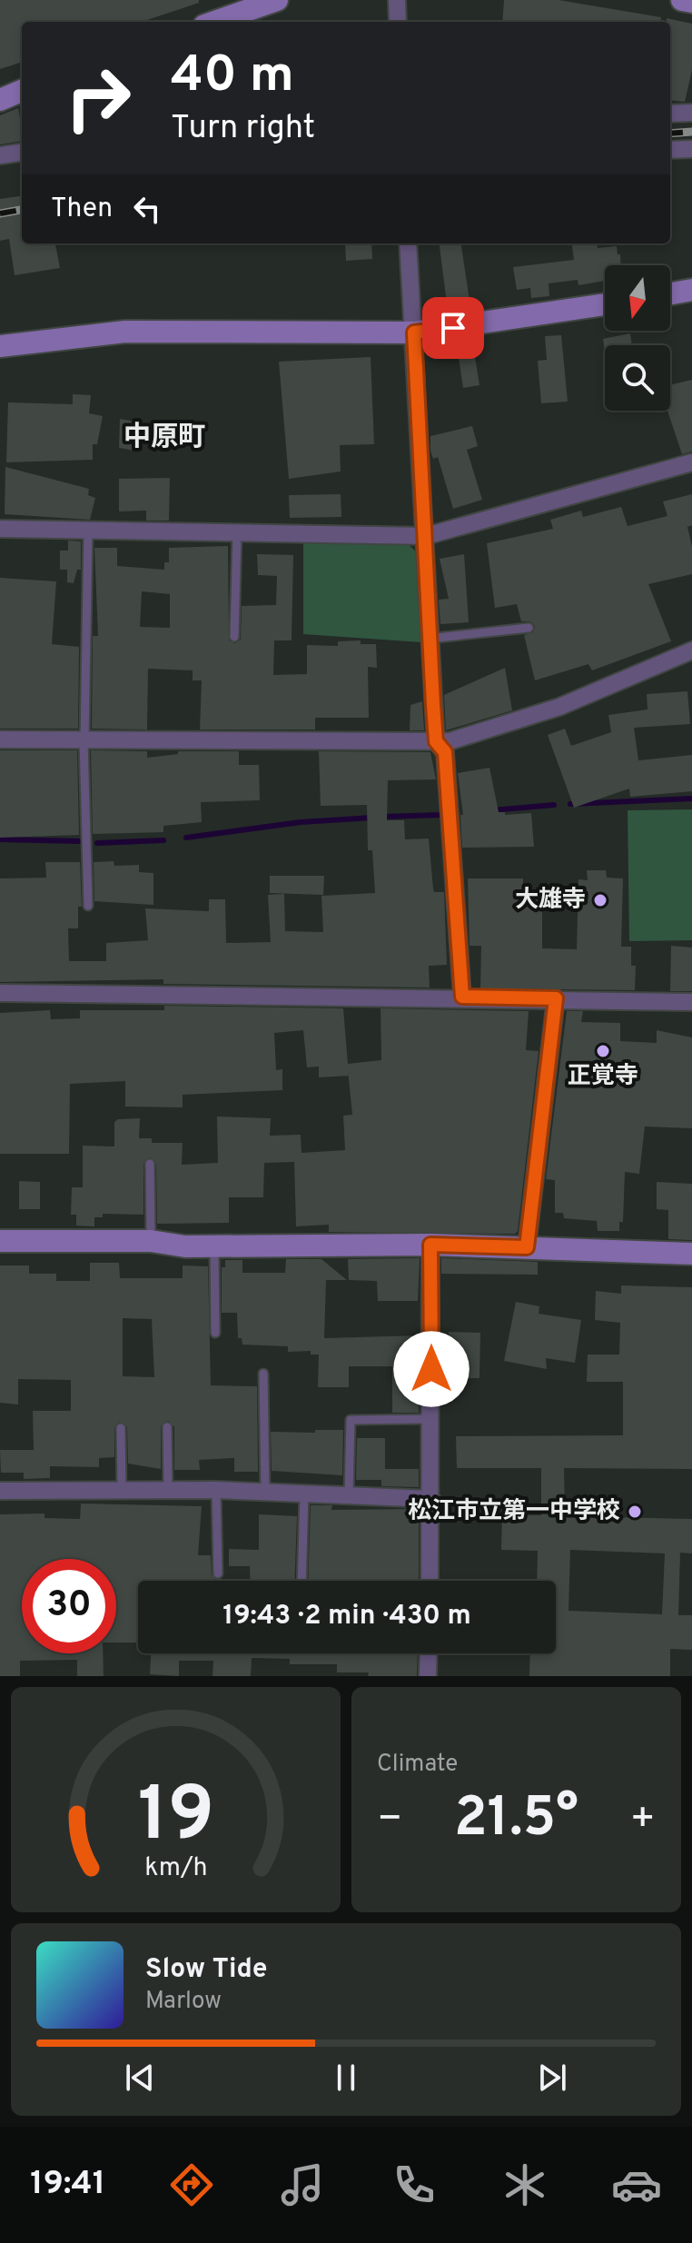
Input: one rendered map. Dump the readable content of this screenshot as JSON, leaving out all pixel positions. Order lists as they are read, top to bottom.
{
  "districts": ["中原町"],
  "places": ["大雄寺", "正覚寺", "松江市立第一中学校"],
  "north": "bottom",
  "page": {
    "turn": ["40 m", "Turn right"],
    "then": "Then",
    "limit": "30",
    "trip": "19:43 · 2 min · 430 m",
    "tile": "Climate",
    "heat": ["−", "21.5°", "+"],
    "song": ["Slow Tide", "Marlow"],
    "tabs": "19:41",
    "gauge": ["19", "km/h"]
  }
}
